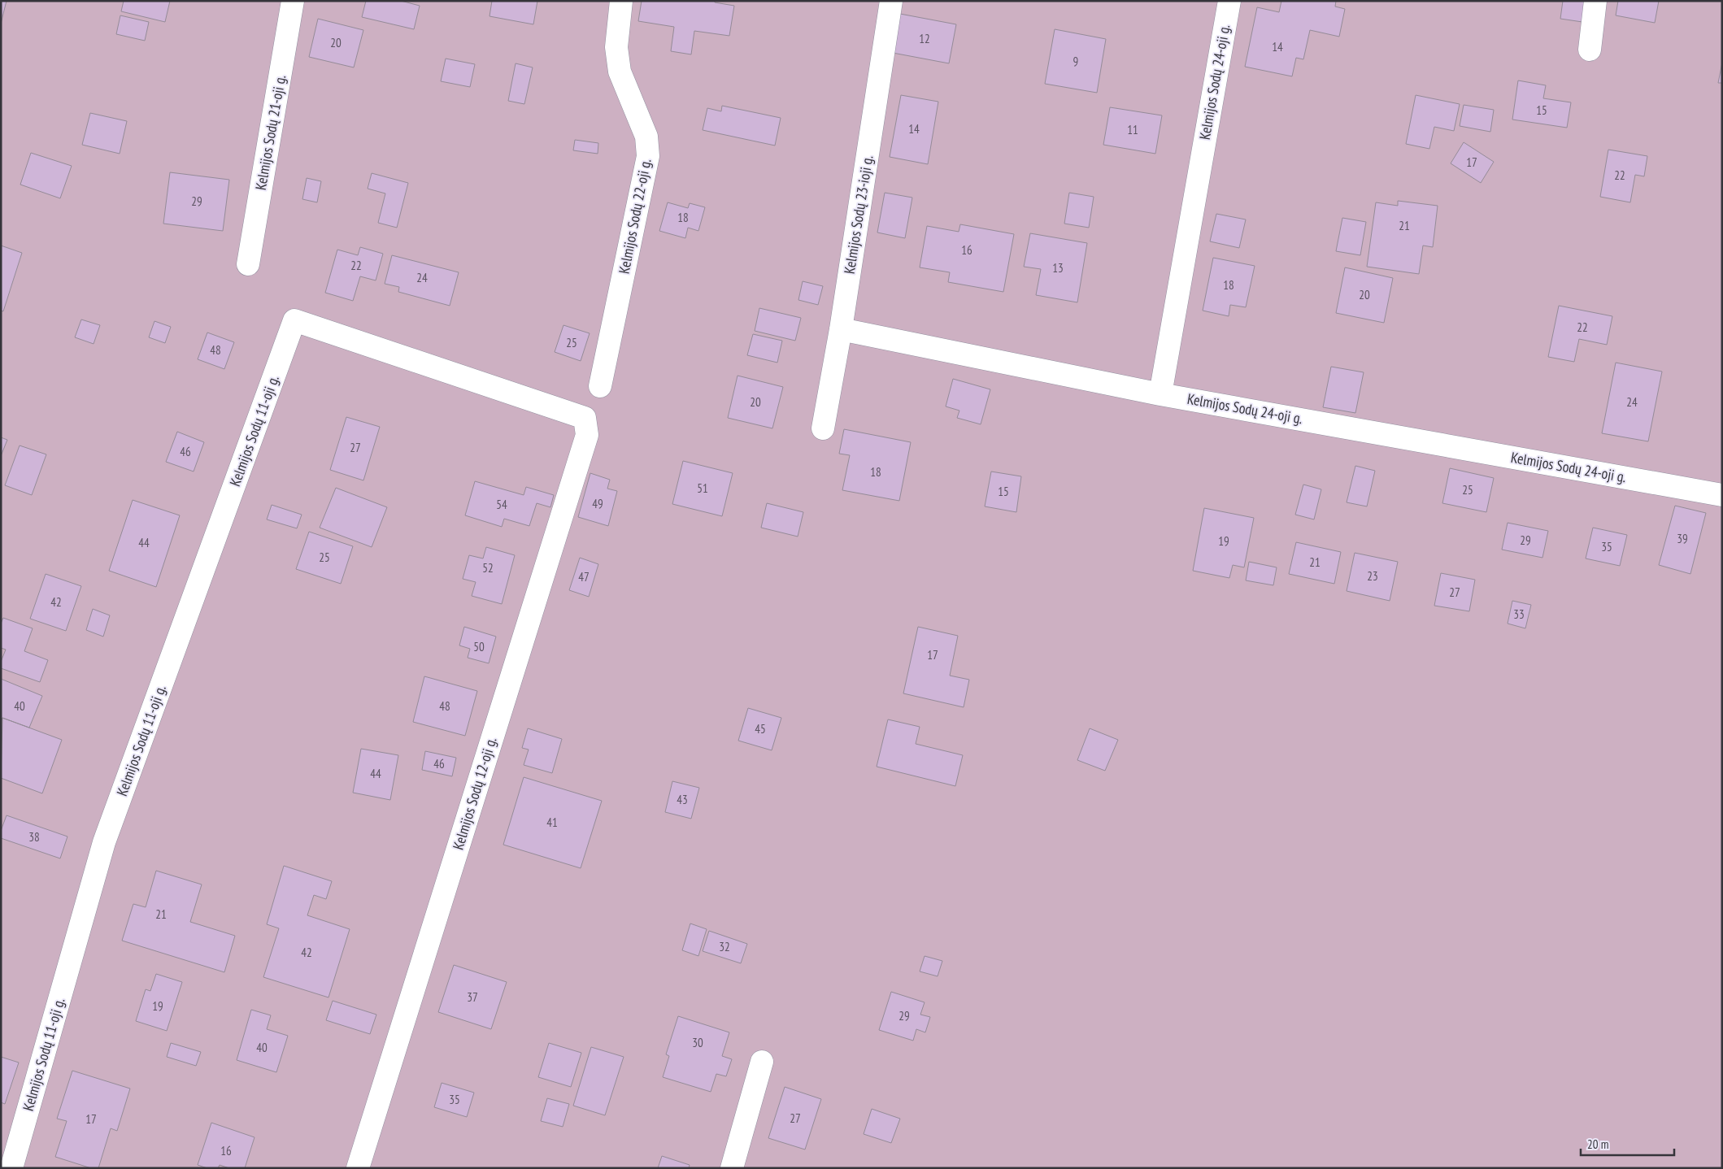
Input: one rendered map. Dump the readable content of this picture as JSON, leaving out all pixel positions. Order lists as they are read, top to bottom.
{
  "streets": {
    "street": [
      "Kelmijos Sodų 24-oji g.",
      "Kelmijos Sodų 21-oji g.",
      "Kelmijos Sodų 23-ioji g.",
      "Kelmijos Sodų 22-oji g.",
      "Kelmijos Sodų 11-oji g.",
      "Kelmijos Sodų 12-oji g."
    ]
  },
  "crossings": [
    ["Kelmijos Sodų 11-oji g.", "Kelmijos Sodų 12-oji g."]
  ],
  "house_numbers": [
    "12",
    "20",
    "14",
    "9",
    "15",
    "14",
    "11",
    "17",
    "22",
    "29",
    "18",
    "21",
    "16",
    "22",
    "13",
    "24",
    "18",
    "20",
    "22",
    "25",
    "48",
    "20",
    "24",
    "27",
    "46",
    "18",
    "51",
    "25",
    "15",
    "49",
    "54",
    "39",
    "29",
    "19",
    "44",
    "35",
    "25",
    "21",
    "52",
    "23",
    "47",
    "27",
    "42",
    "33",
    "50",
    "17",
    "40",
    "48",
    "45",
    "46",
    "44",
    "43",
    "41",
    "38",
    "21",
    "32",
    "42",
    "37",
    "19",
    "29",
    "30",
    "40",
    "35",
    "27",
    "17",
    "16"
  ],
  "scale_bar": "20 m"
}
